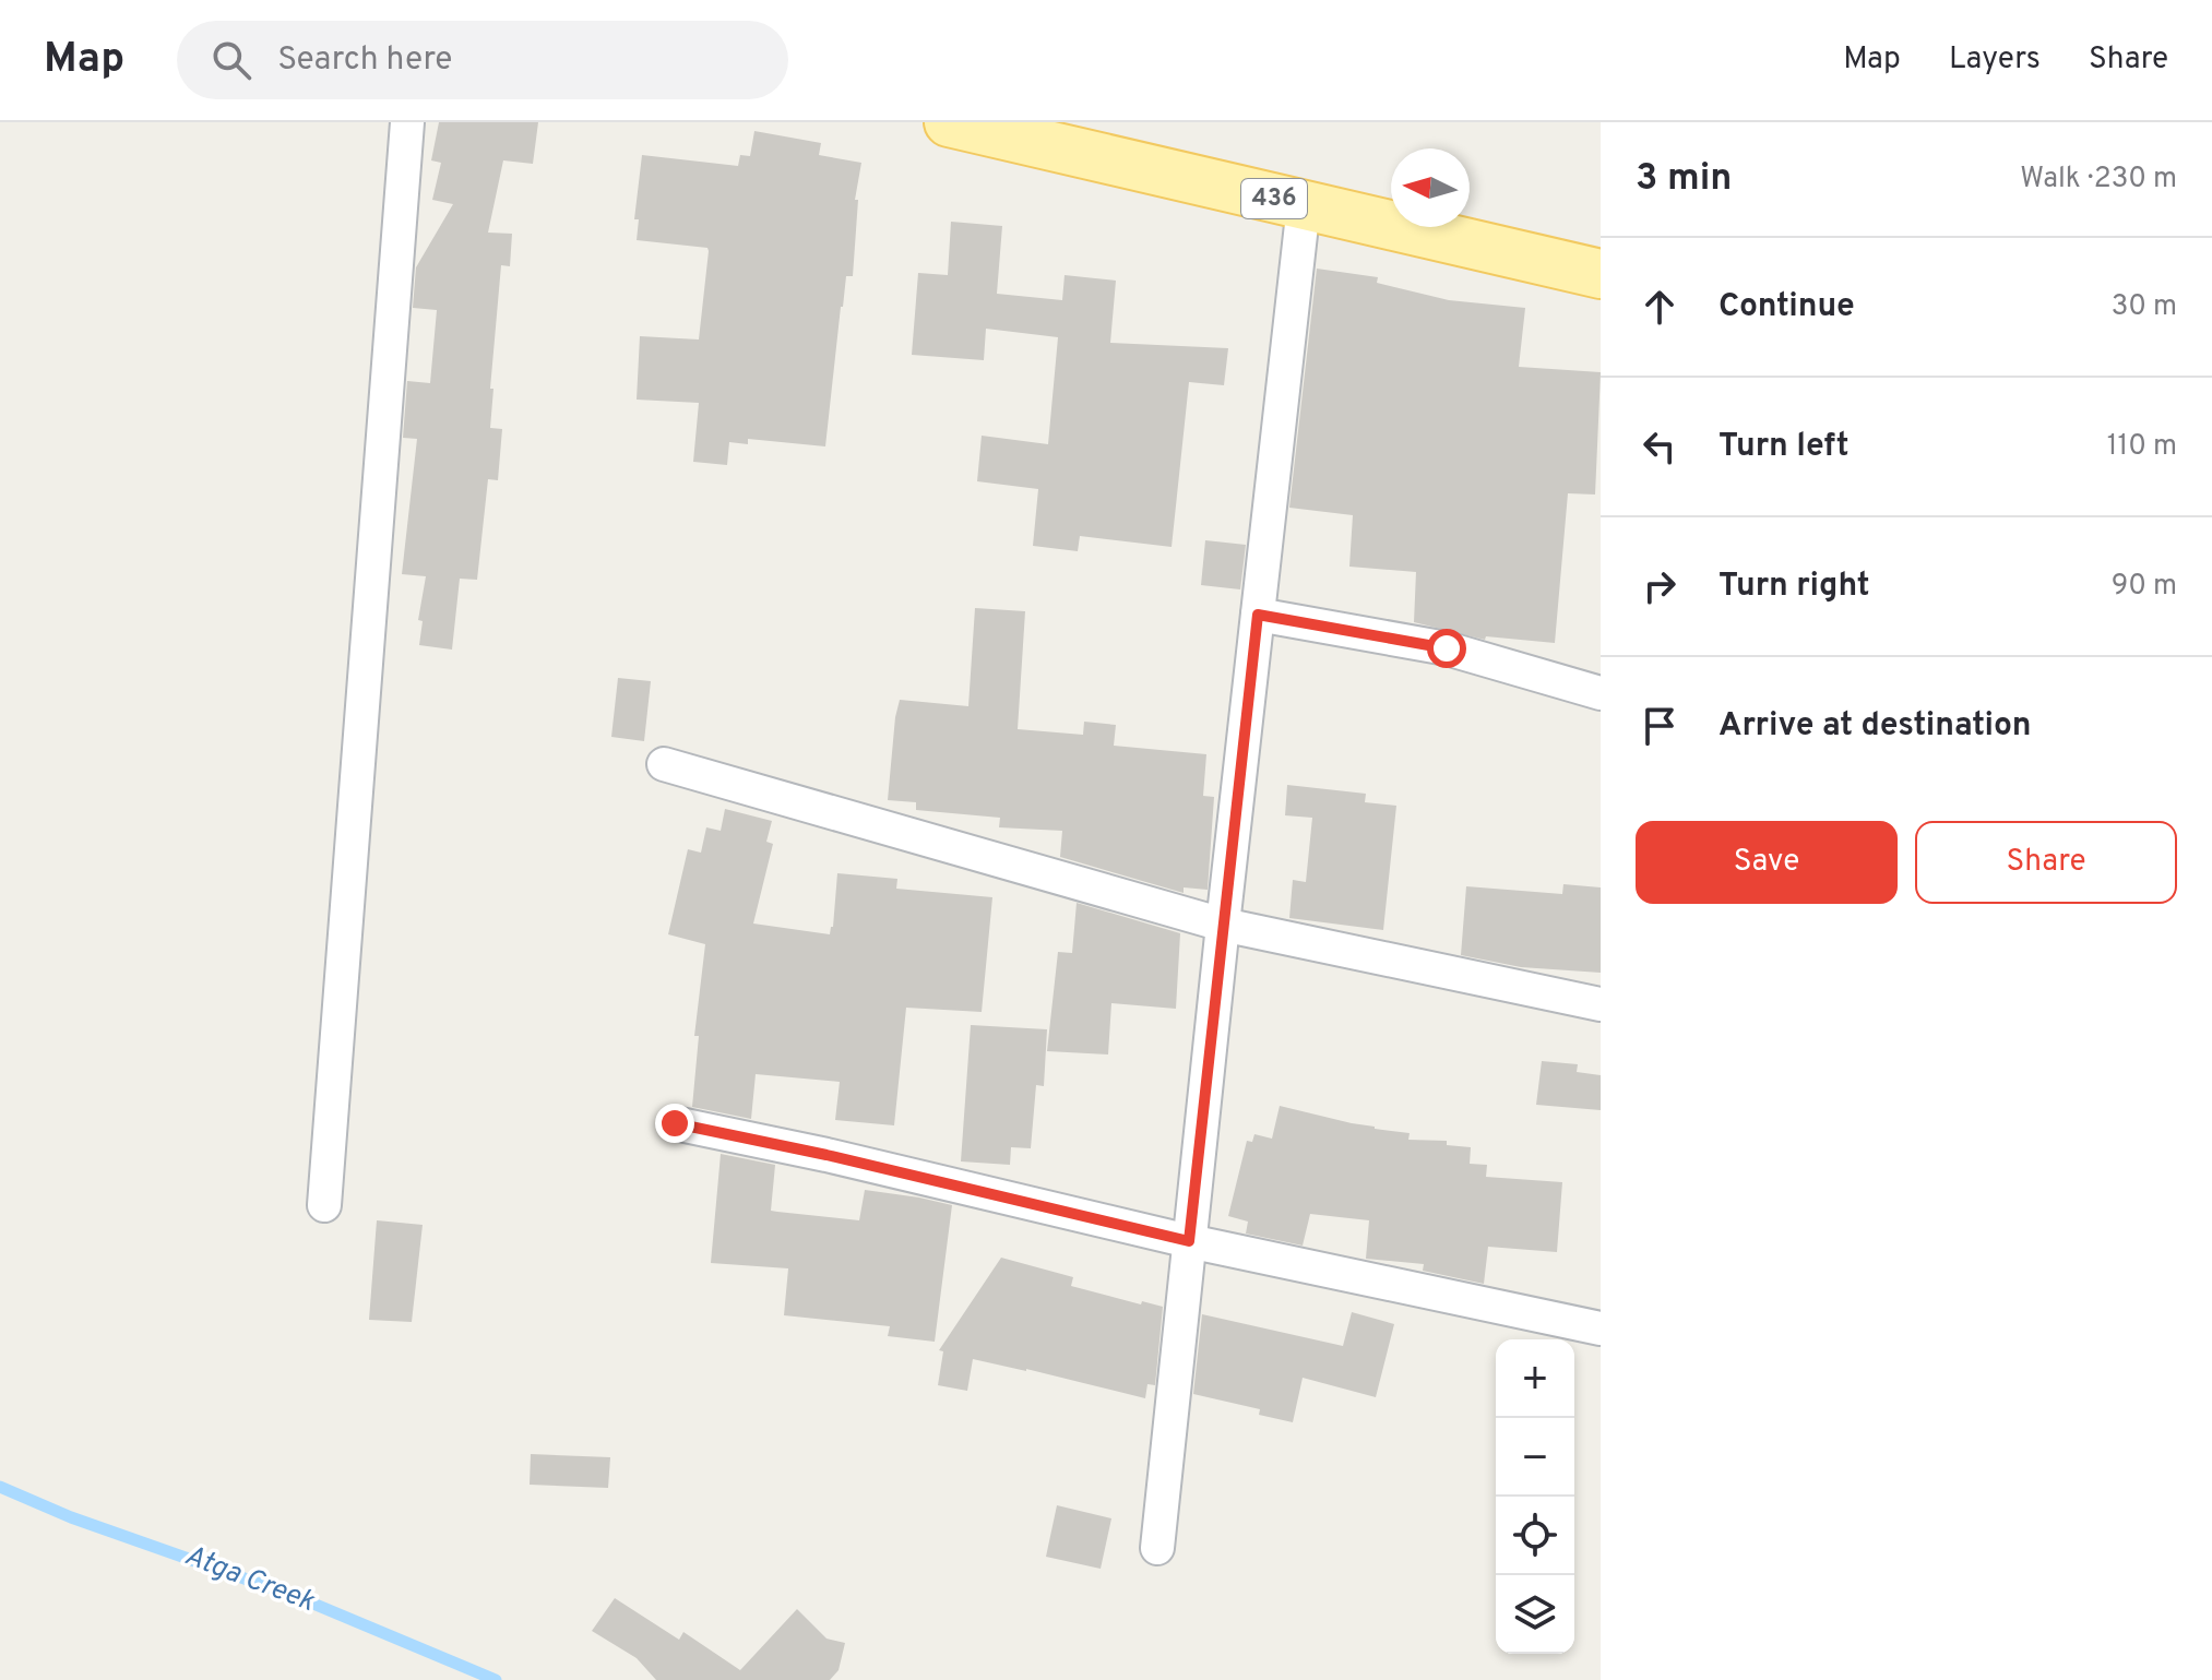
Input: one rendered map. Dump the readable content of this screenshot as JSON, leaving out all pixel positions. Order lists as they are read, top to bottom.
{
  "streets": {
    "main road": ["436"]
  },
  "water": ["Atga Creek"],
  "north": "left",
  "page": {
    "header": "Map",
    "search": "Search here",
    "nav": ["Map", "Layers", "Share"],
    "heading": ["3 min", "Walk · 230 m"],
    "list": [
      ["Continue", "30 m"],
      ["Turn left", "110 m"],
      ["Turn right", "90 m"],
      "Arrive at destination"
    ],
    "buttons": ["Save", "Share"],
    "map_buttons": ["+", "−"]
  }
}
